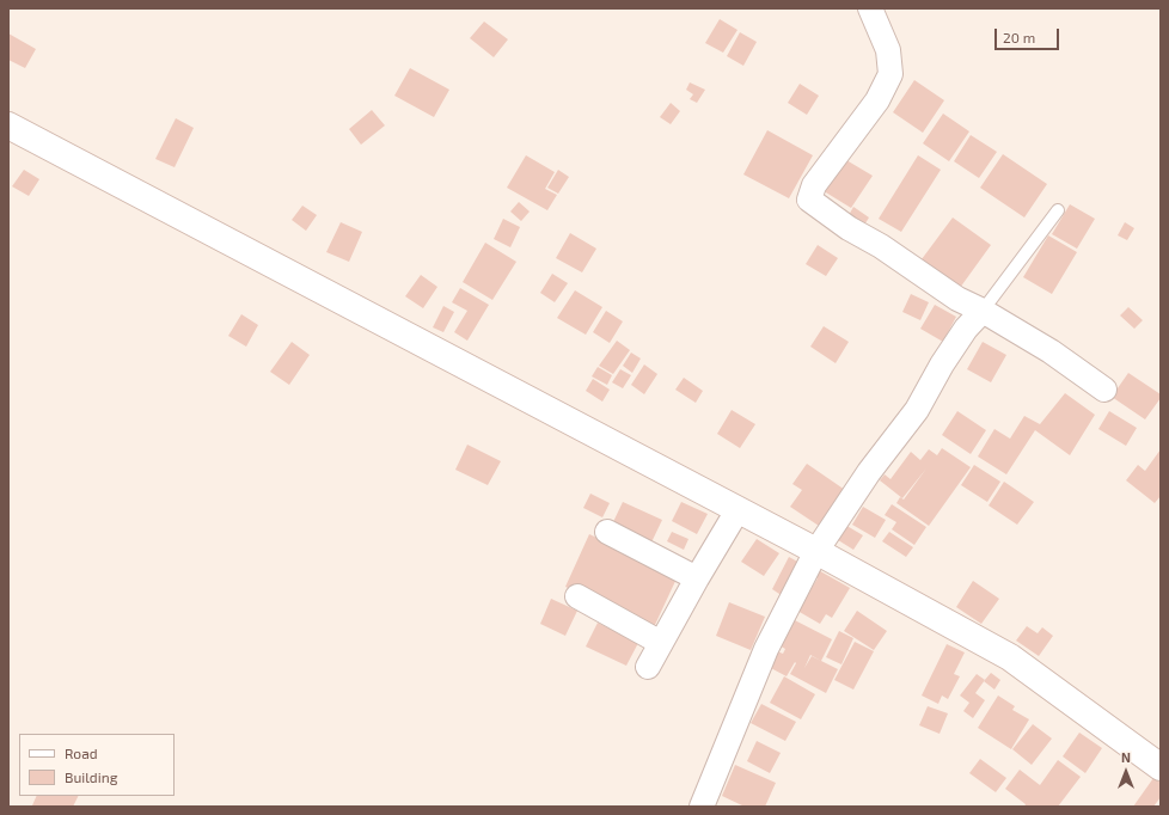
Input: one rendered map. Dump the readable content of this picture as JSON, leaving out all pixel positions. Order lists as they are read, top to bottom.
{
  "legend": ["Road", "Building"],
  "scale_bar": "20 m",
  "north": "top"
}
